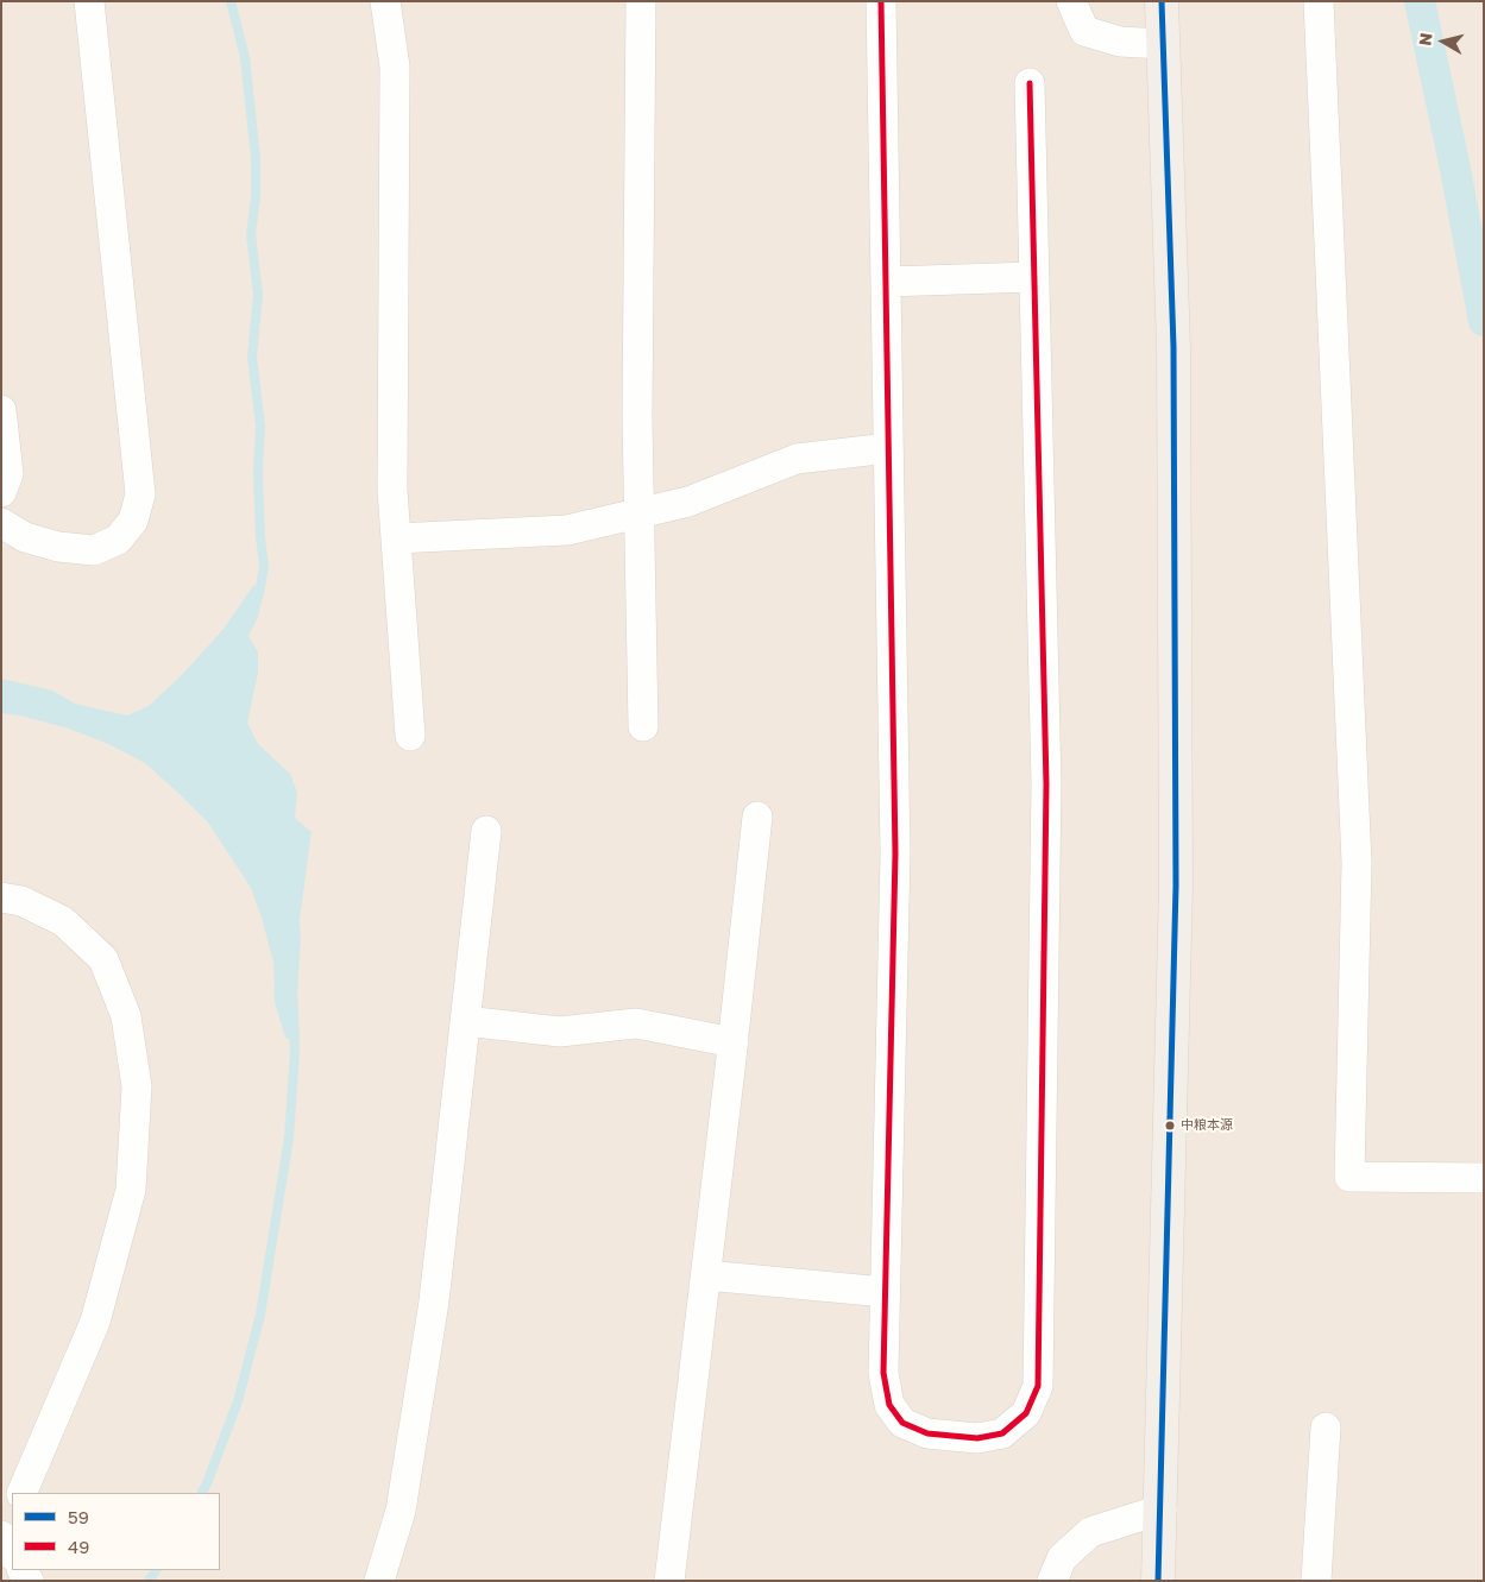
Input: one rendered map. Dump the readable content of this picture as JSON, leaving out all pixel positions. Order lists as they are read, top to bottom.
{
  "places": ["中粮本源"],
  "lines": ["transit line 59", "transit line 49"],
  "legend": ["59", "49"],
  "north": "left"
}
